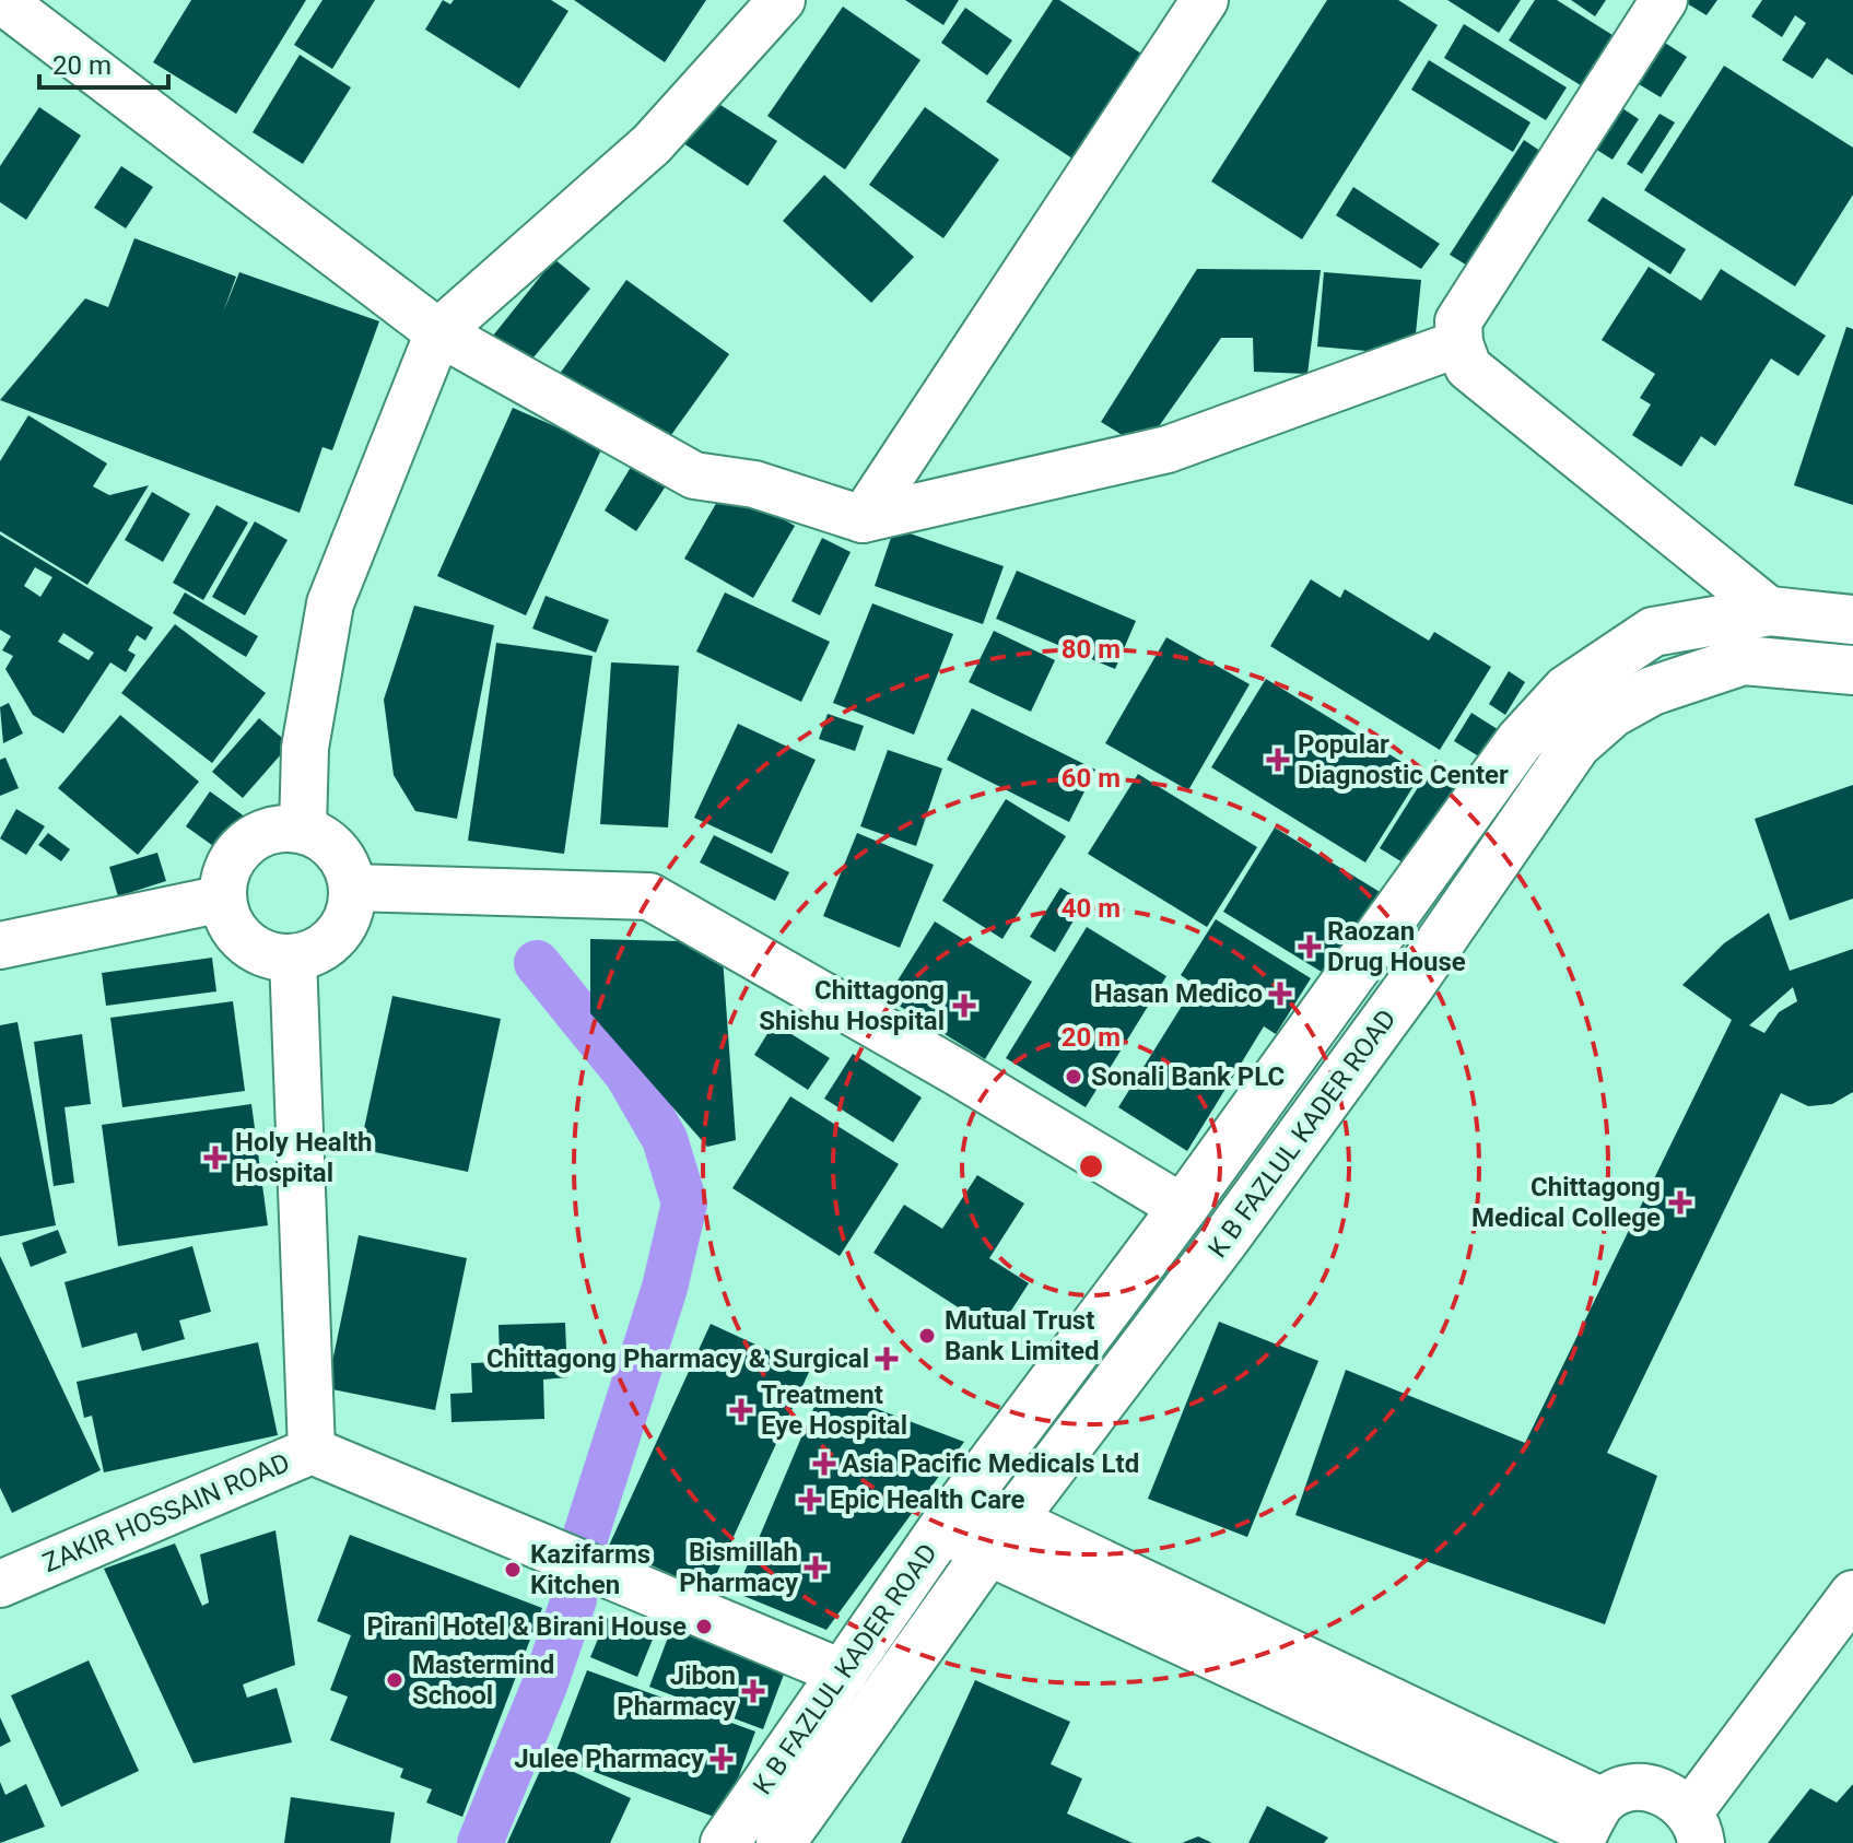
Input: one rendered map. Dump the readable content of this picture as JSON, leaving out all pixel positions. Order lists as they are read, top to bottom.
{
  "streets": {
    "main road": ["K B FAZLUL KADER ROAD"],
    "street": ["ZAKIR HOSSAIN ROAD"]
  },
  "places": {
    "health": [
      "Popular Diagnostic Center",
      "Raozan Drug House",
      "Hasan Medico",
      "Chittagong Shishu Hospital",
      "Holy Health Hospital",
      "Chittagong Medical College",
      "Chittagong Pharmacy & Surgical",
      "Treatment Eye Hospital",
      "Asia Pacific Medicals Ltd",
      "Epic Health Care",
      "Bismillah Pharmacy",
      "Jibon Pharmacy",
      "Julee Pharmacy"
    ],
    "other": [
      "Sonali Bank PLC",
      "Mutual Trust Bank Limited",
      "Kazifarms Kitchen",
      "Pirani Hotel & Birani House",
      "Mastermind School"
    ]
  },
  "scale_bar": "20 m",
  "rings": [
    "80 m",
    "60 m",
    "40 m",
    "20 m"
  ]
}
